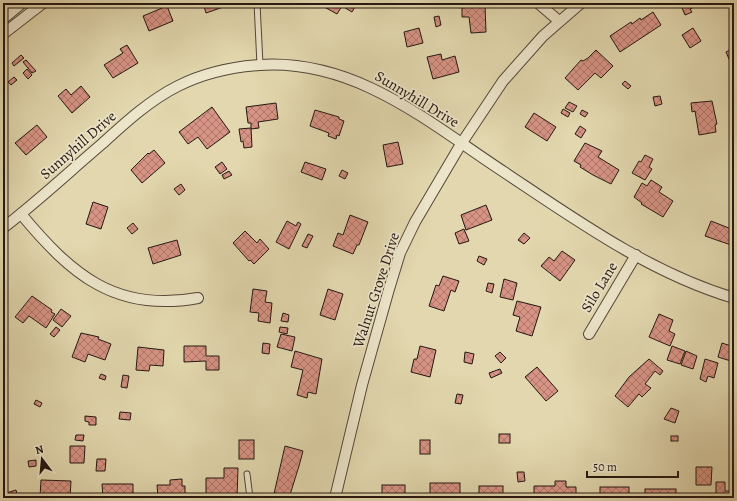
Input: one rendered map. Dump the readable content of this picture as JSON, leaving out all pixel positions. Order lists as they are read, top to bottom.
{
  "streets": {
    "street": ["Sunnyhill Drive", "Silo Lane", "Walnut Grove Drive"]
  },
  "crossings": [
    ["Sunnyhill Drive", "Silo Lane"],
    ["Sunnyhill Drive", "Walnut Grove Drive"]
  ],
  "scale_bar": "50 m",
  "north": "top"
}
